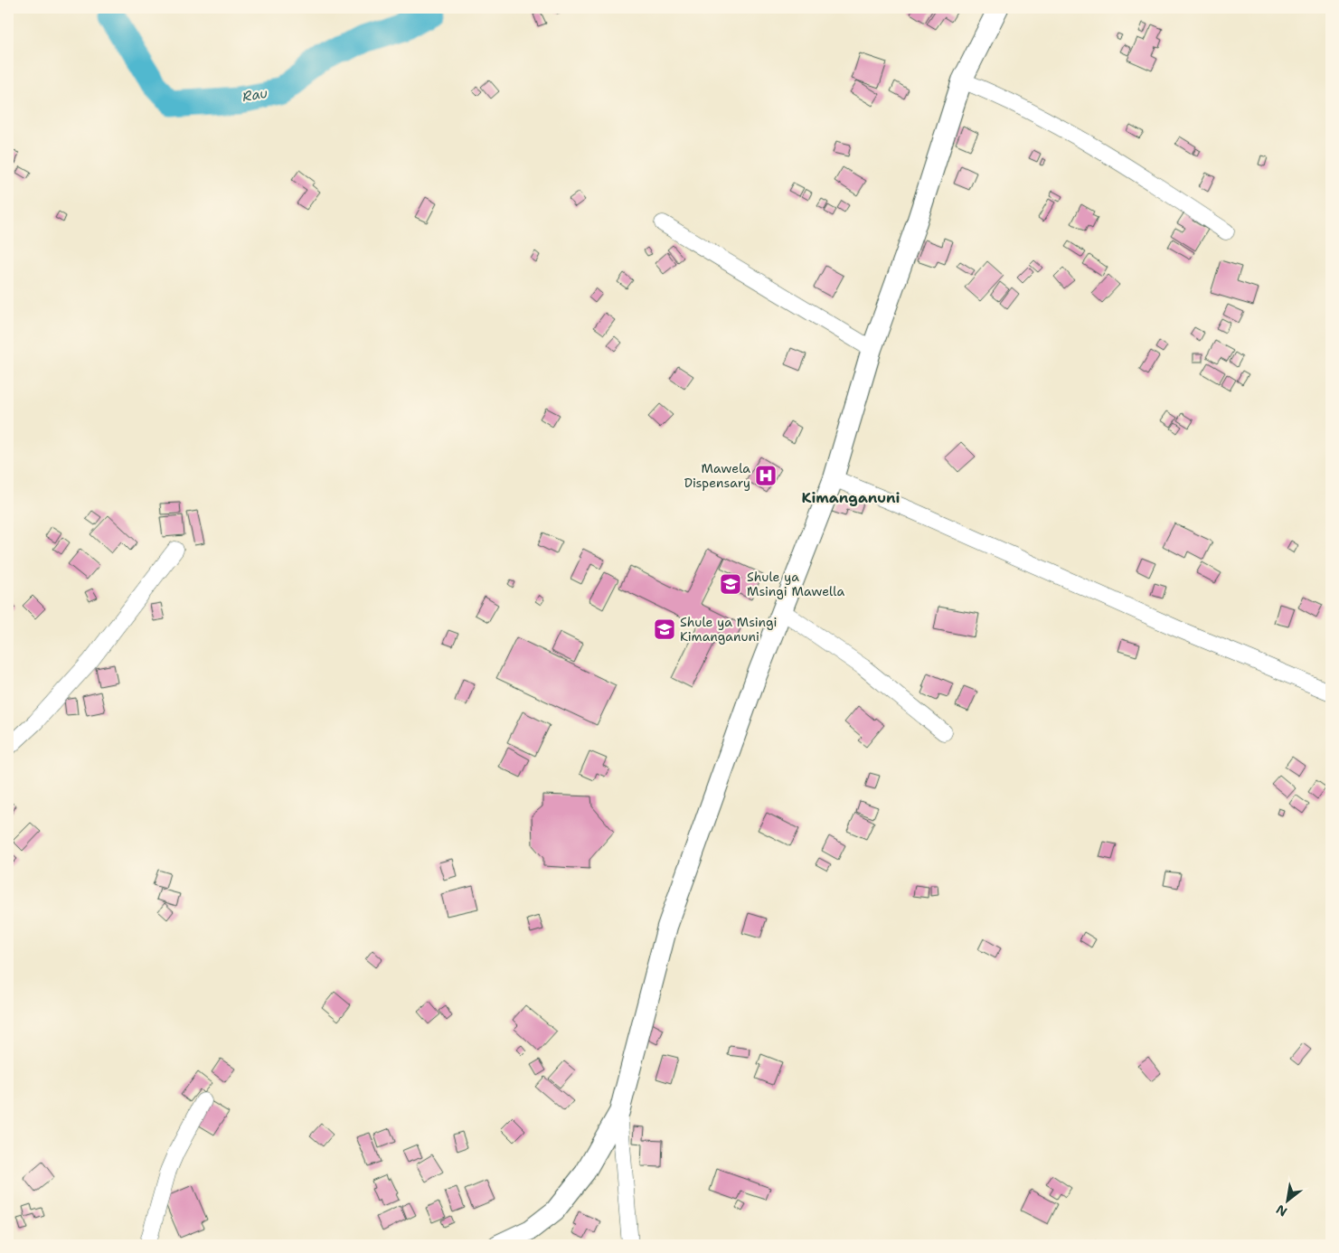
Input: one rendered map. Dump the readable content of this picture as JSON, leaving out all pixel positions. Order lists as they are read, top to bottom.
{
  "districts": ["Kimanganuni"],
  "water": ["Rau"],
  "places": {
    "hospital": ["Mawela Dispensary"],
    "school or university": ["Shule ya Msingi Mawella", "Shule ya Msingi Kimanganuni"]
  },
  "north": "bottom left"
}
